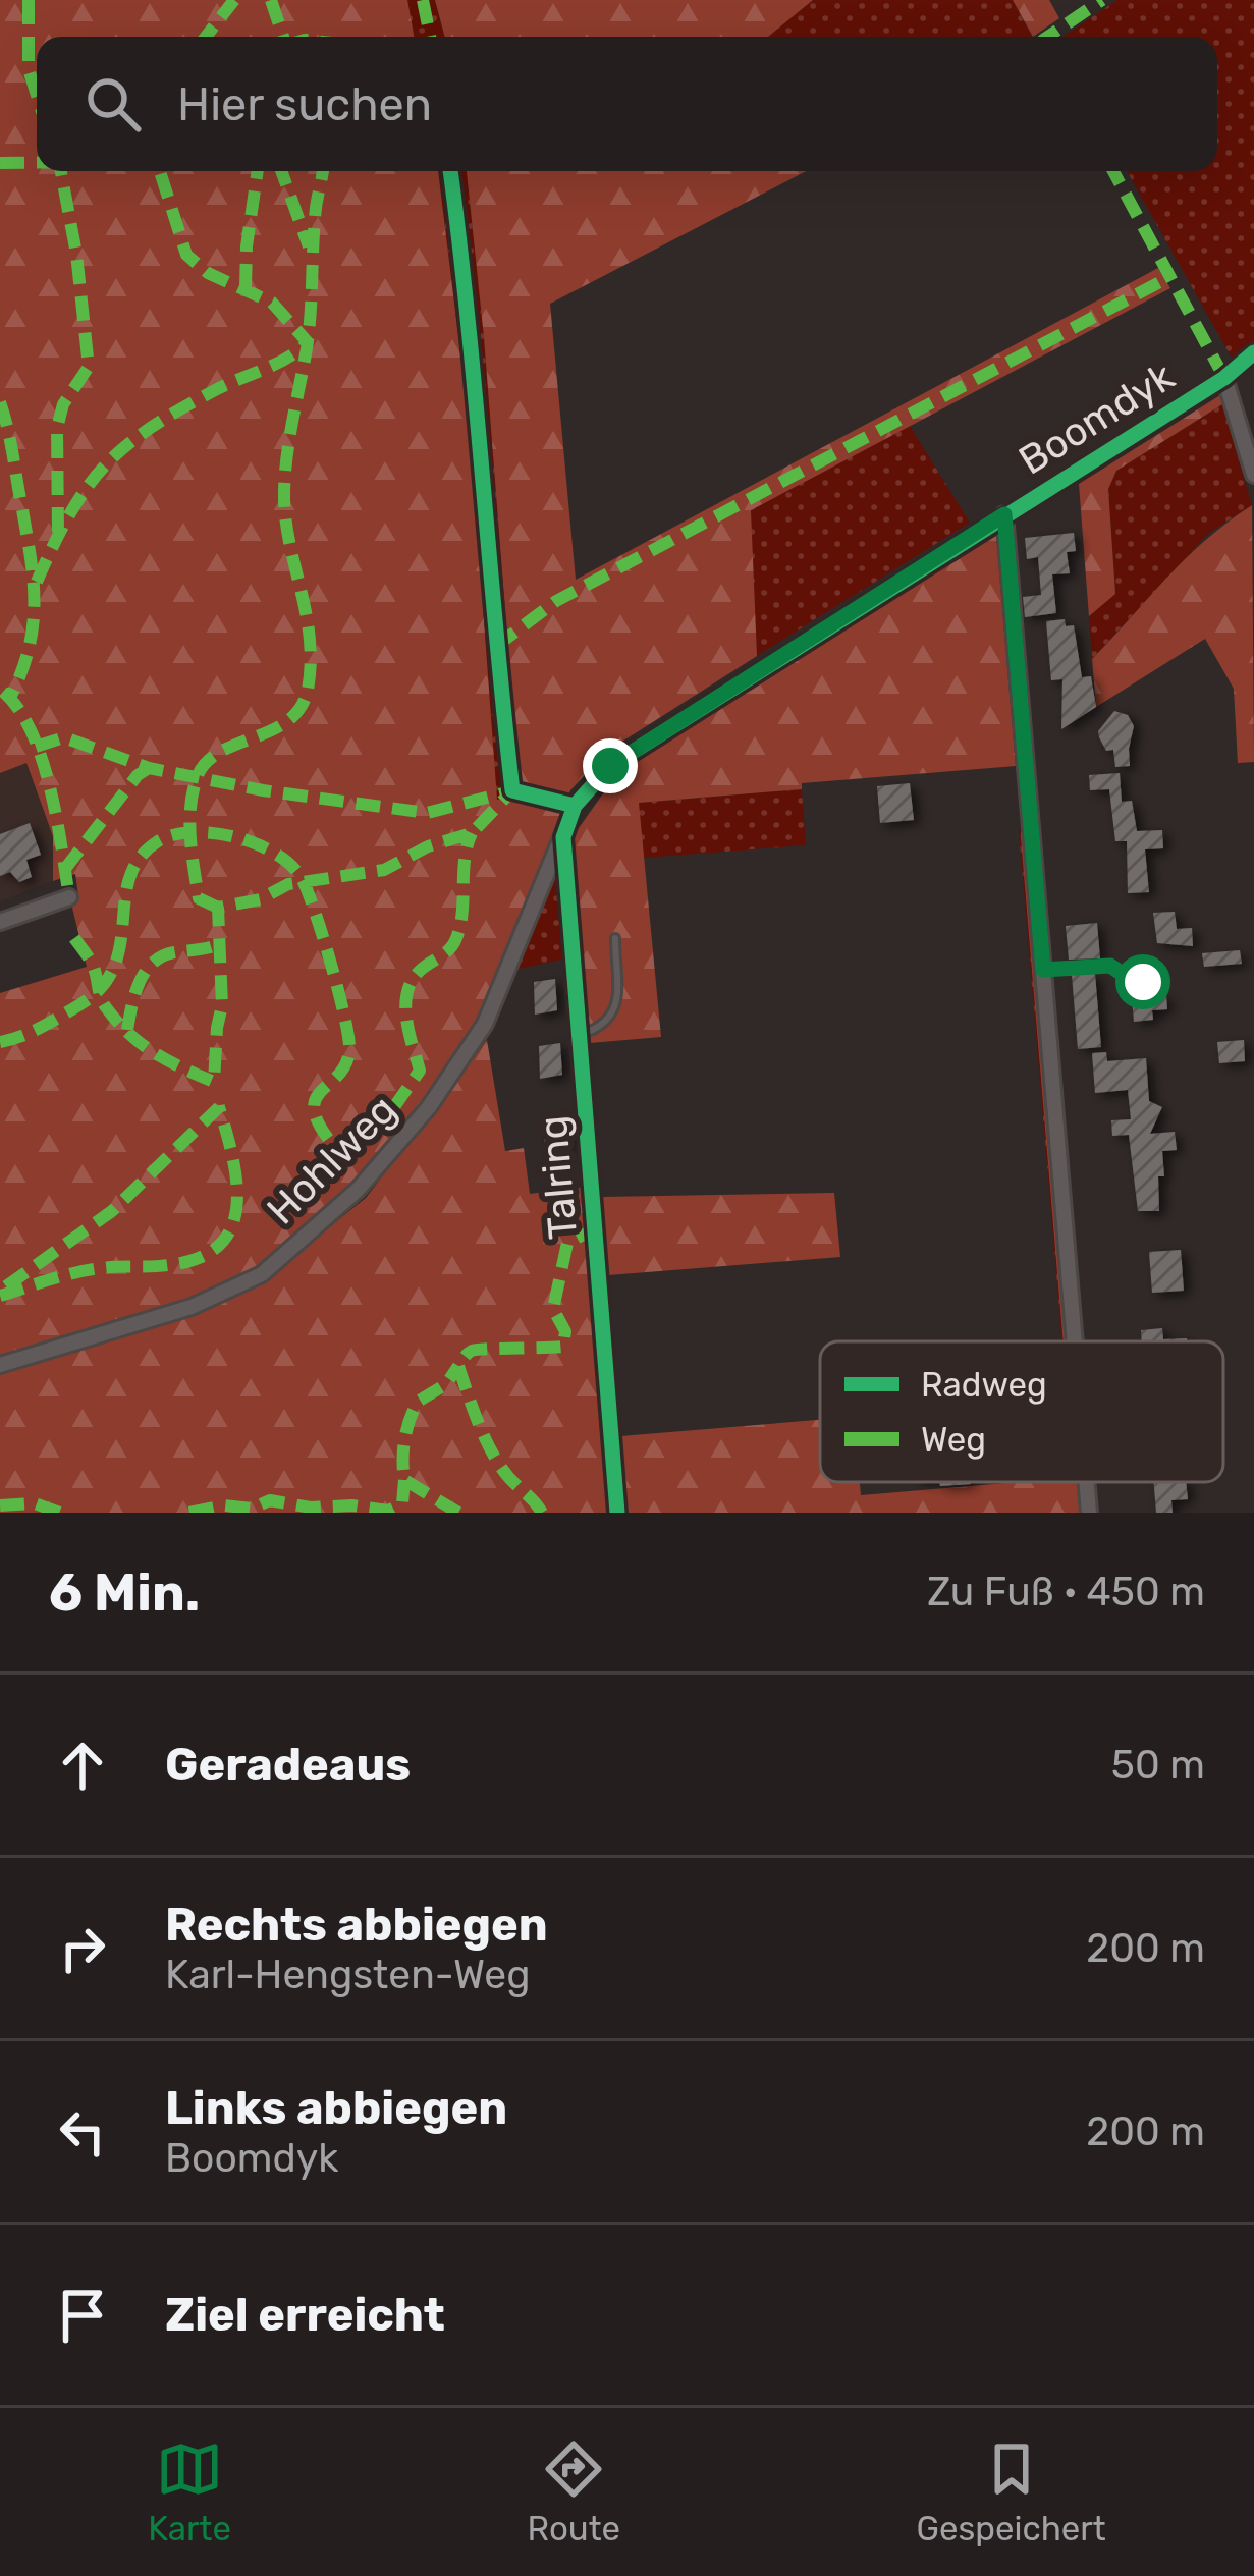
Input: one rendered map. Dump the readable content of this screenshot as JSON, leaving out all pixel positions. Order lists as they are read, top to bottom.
{
  "streets": {
    "street": ["Boomdyk", "Hohlweg", "Talring"]
  },
  "crossings": [
    ["Boomdyk", "Hohlweg"],
    ["Boomdyk", "Talring"],
    ["Hohlweg", "Talring"]
  ],
  "legend": ["Radweg", "Weg"],
  "page": {
    "search": "Hier suchen",
    "heading": ["6 Min.", "Zu Fuß · 450 m"],
    "list": [
      ["Geradeaus", "50 m"],
      ["Rechts abbiegen", "Karl-Hengsten-Weg", "200 m"],
      ["Links abbiegen", "Boomdyk", "200 m"],
      "Ziel erreicht"
    ],
    "nav": ["Karte", "Route", "Gespeichert"]
  }
}
